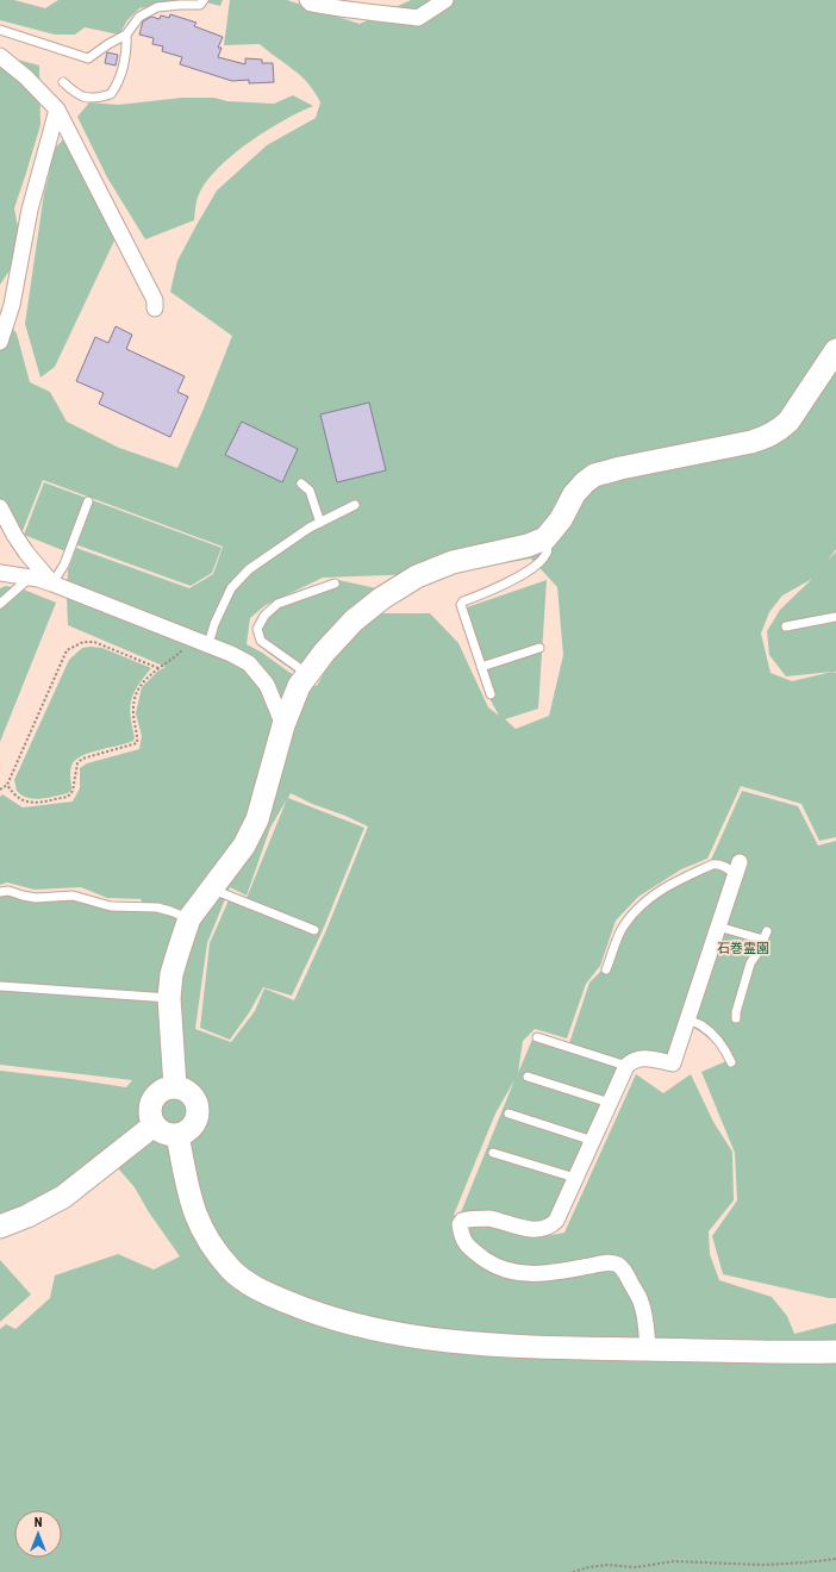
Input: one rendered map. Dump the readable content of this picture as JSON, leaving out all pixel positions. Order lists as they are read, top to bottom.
{
  "parks": ["石巻霊園"],
  "north": "top"
}
